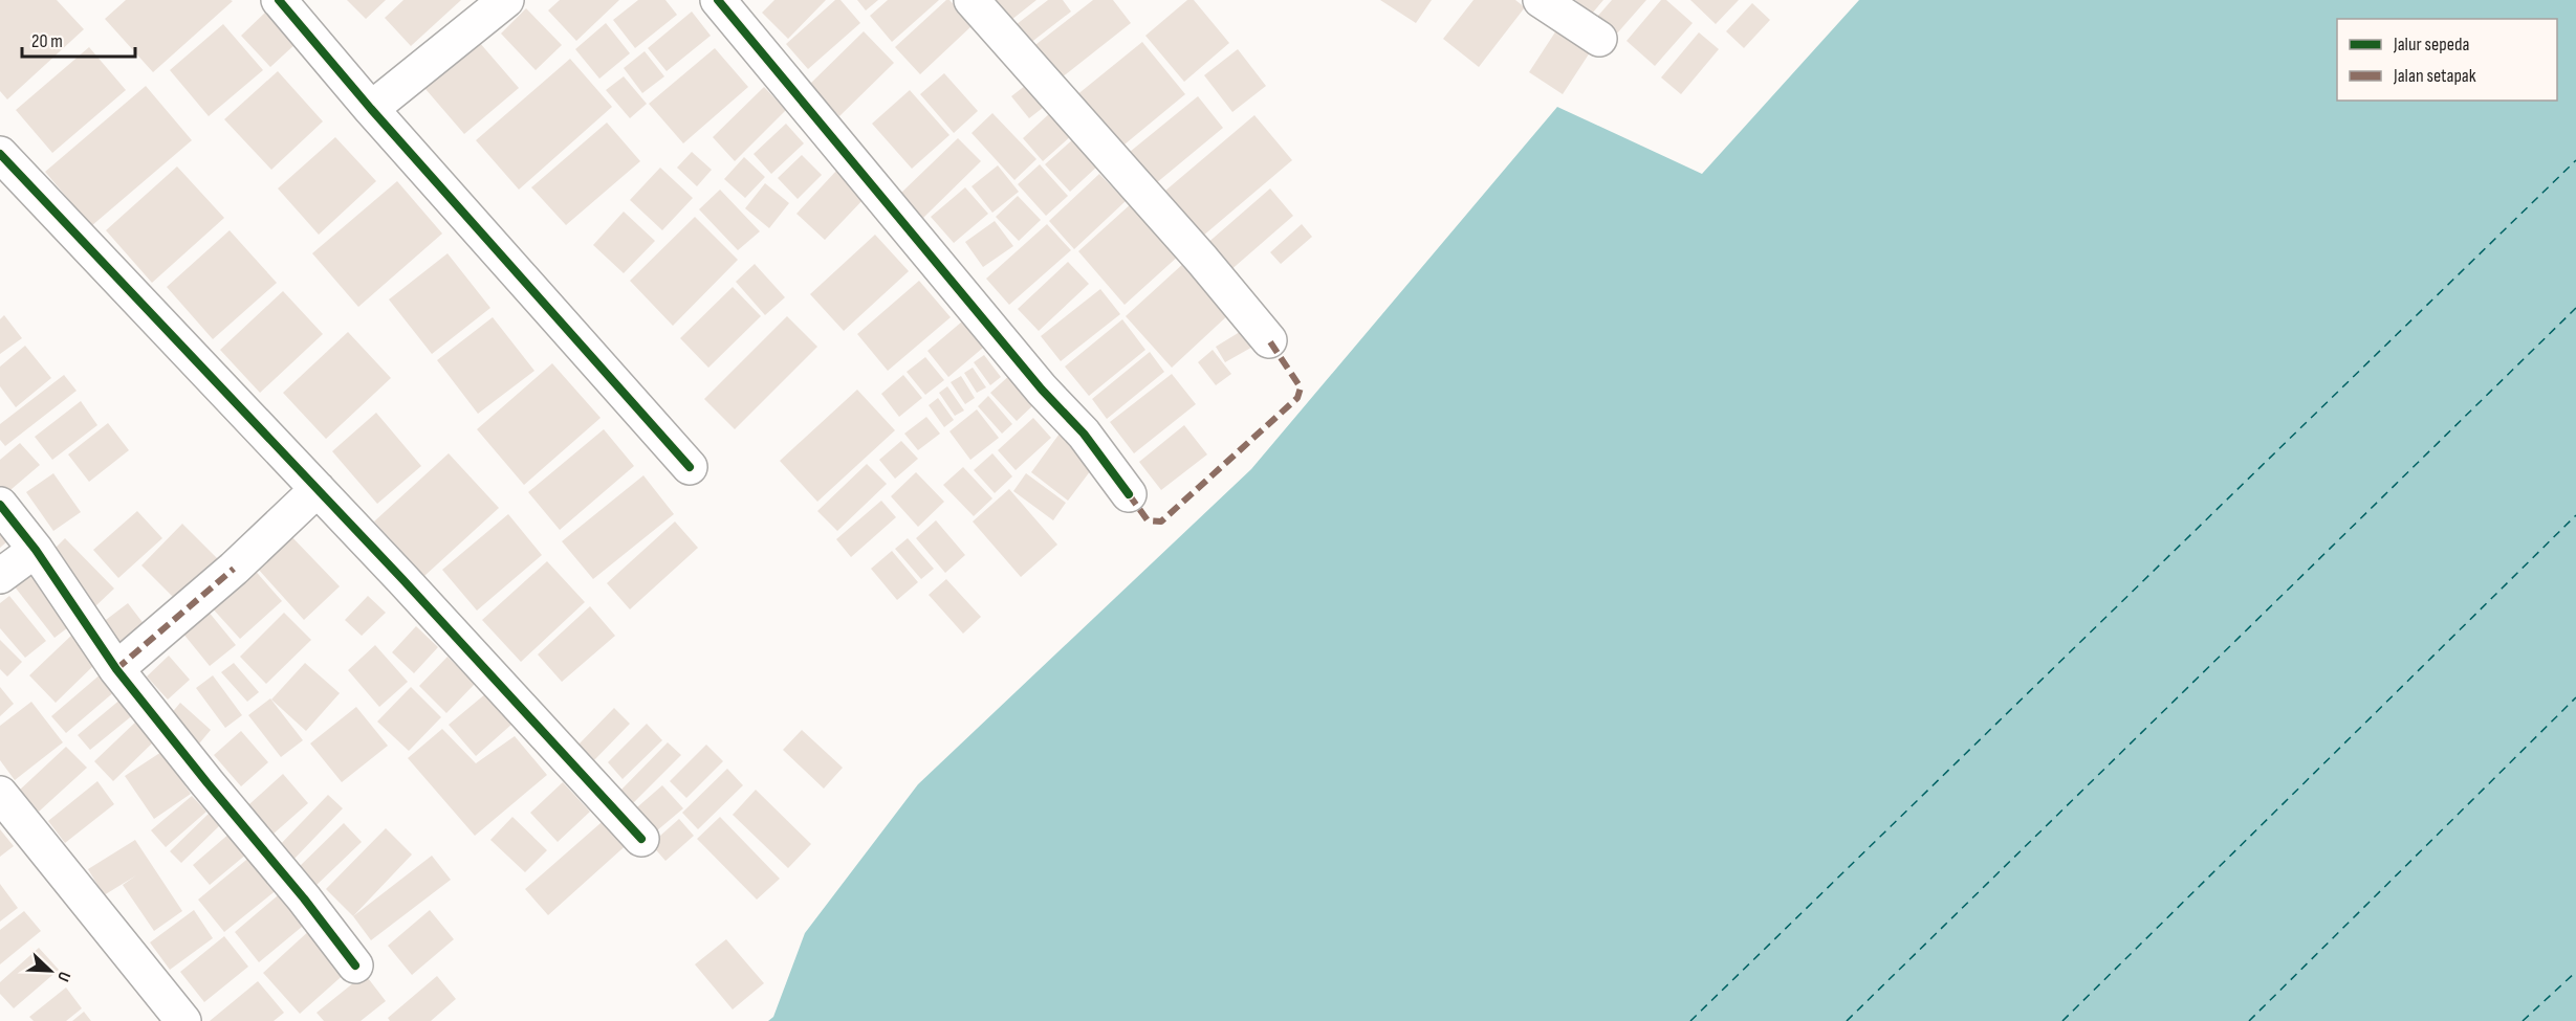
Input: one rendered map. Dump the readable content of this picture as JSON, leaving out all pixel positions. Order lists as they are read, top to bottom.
{
  "legend": ["Jalur sepeda", "Jalan setapak"],
  "scale_bar": "20 m",
  "north": "bottom right"
}
